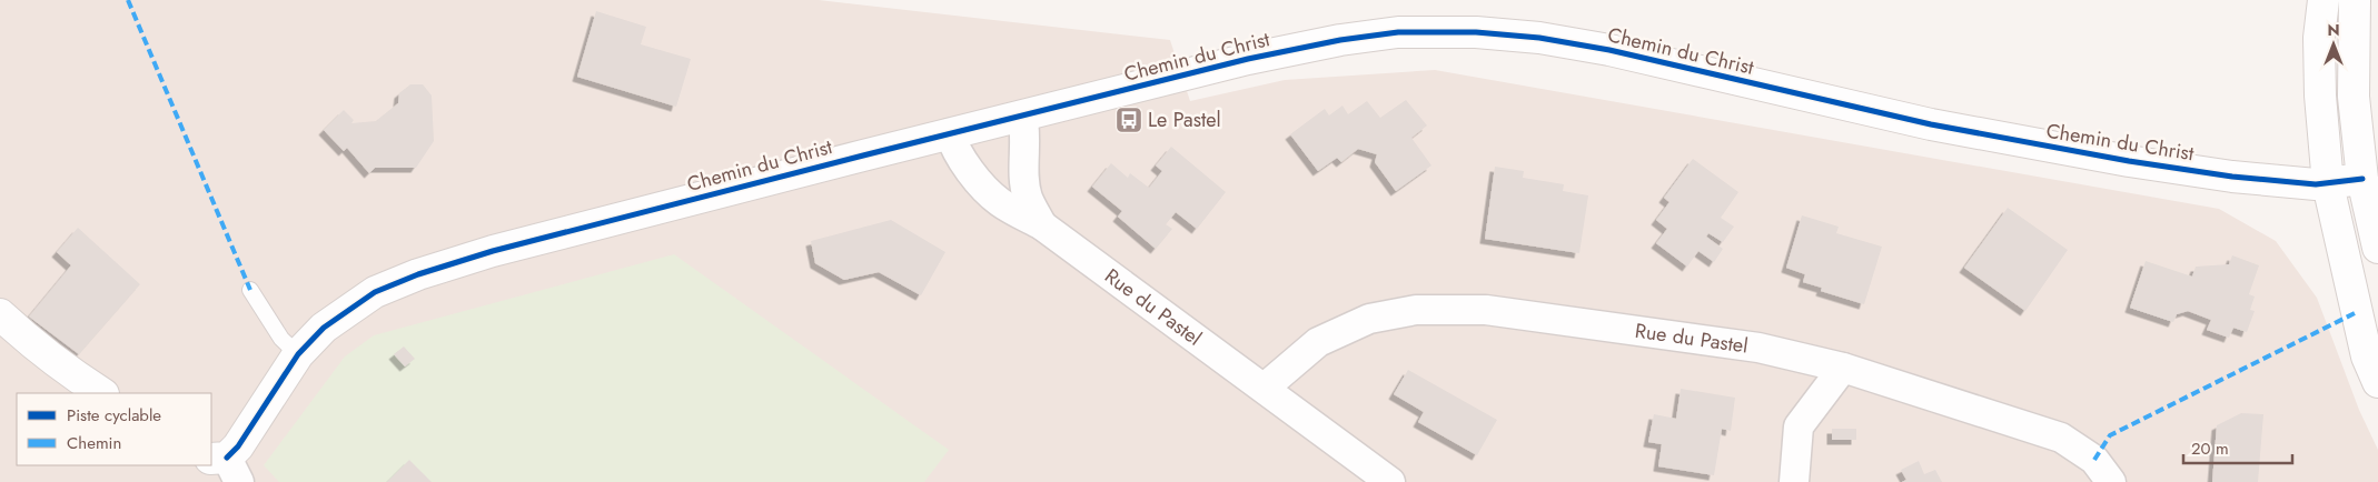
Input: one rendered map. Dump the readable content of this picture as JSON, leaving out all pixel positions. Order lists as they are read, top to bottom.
{
  "streets": {
    "street": ["Chemin du Christ", "Rue du Pastel"]
  },
  "crossings": [
    ["Chemin du Christ", "Rue du Pastel"]
  ],
  "places": {
    "bus stop": ["Le Pastel"]
  },
  "legend": ["Piste cyclable", "Chemin"],
  "scale_bar": "20 m",
  "north": "top"
}
